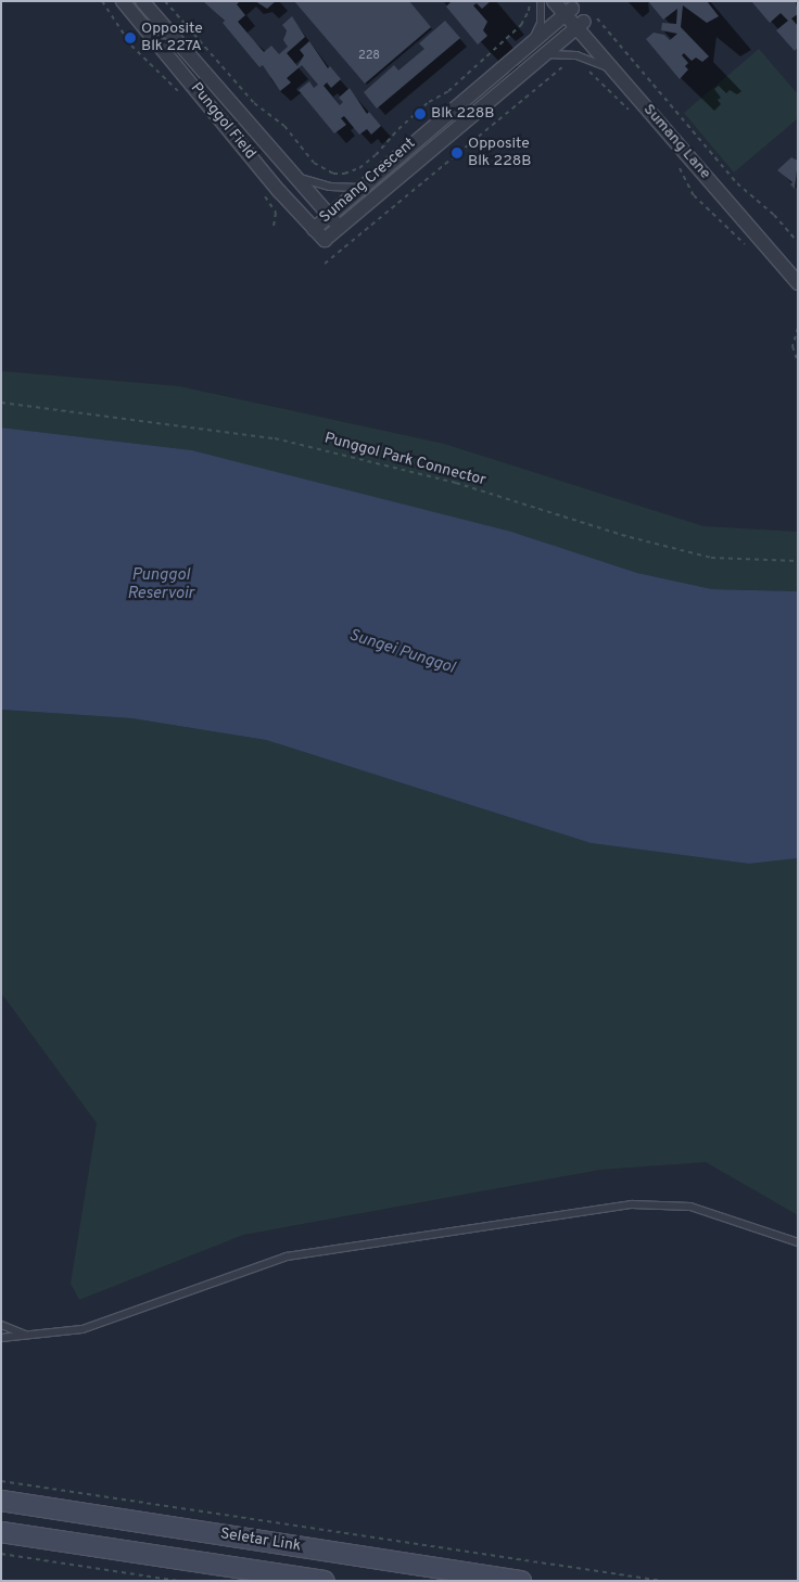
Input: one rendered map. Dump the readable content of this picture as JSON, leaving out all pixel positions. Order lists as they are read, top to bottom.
{
  "streets": {
    "main road": ["Seletar Link"],
    "street": ["Punggol Field", "Sumang Lane", "Sumang Crescent"],
    "path": ["Punggol Park Connector"]
  },
  "crossings": [
    ["Punggol Field", "Sumang Crescent"],
    ["Sumang Lane", "Sumang Crescent"]
  ],
  "water": ["Punggol Reservoir", "Sungei Punggol"],
  "places": ["Opposite Blk 227A", "Blk 228B", "Opposite Blk 228B"],
  "house_numbers": ["228"]
}
